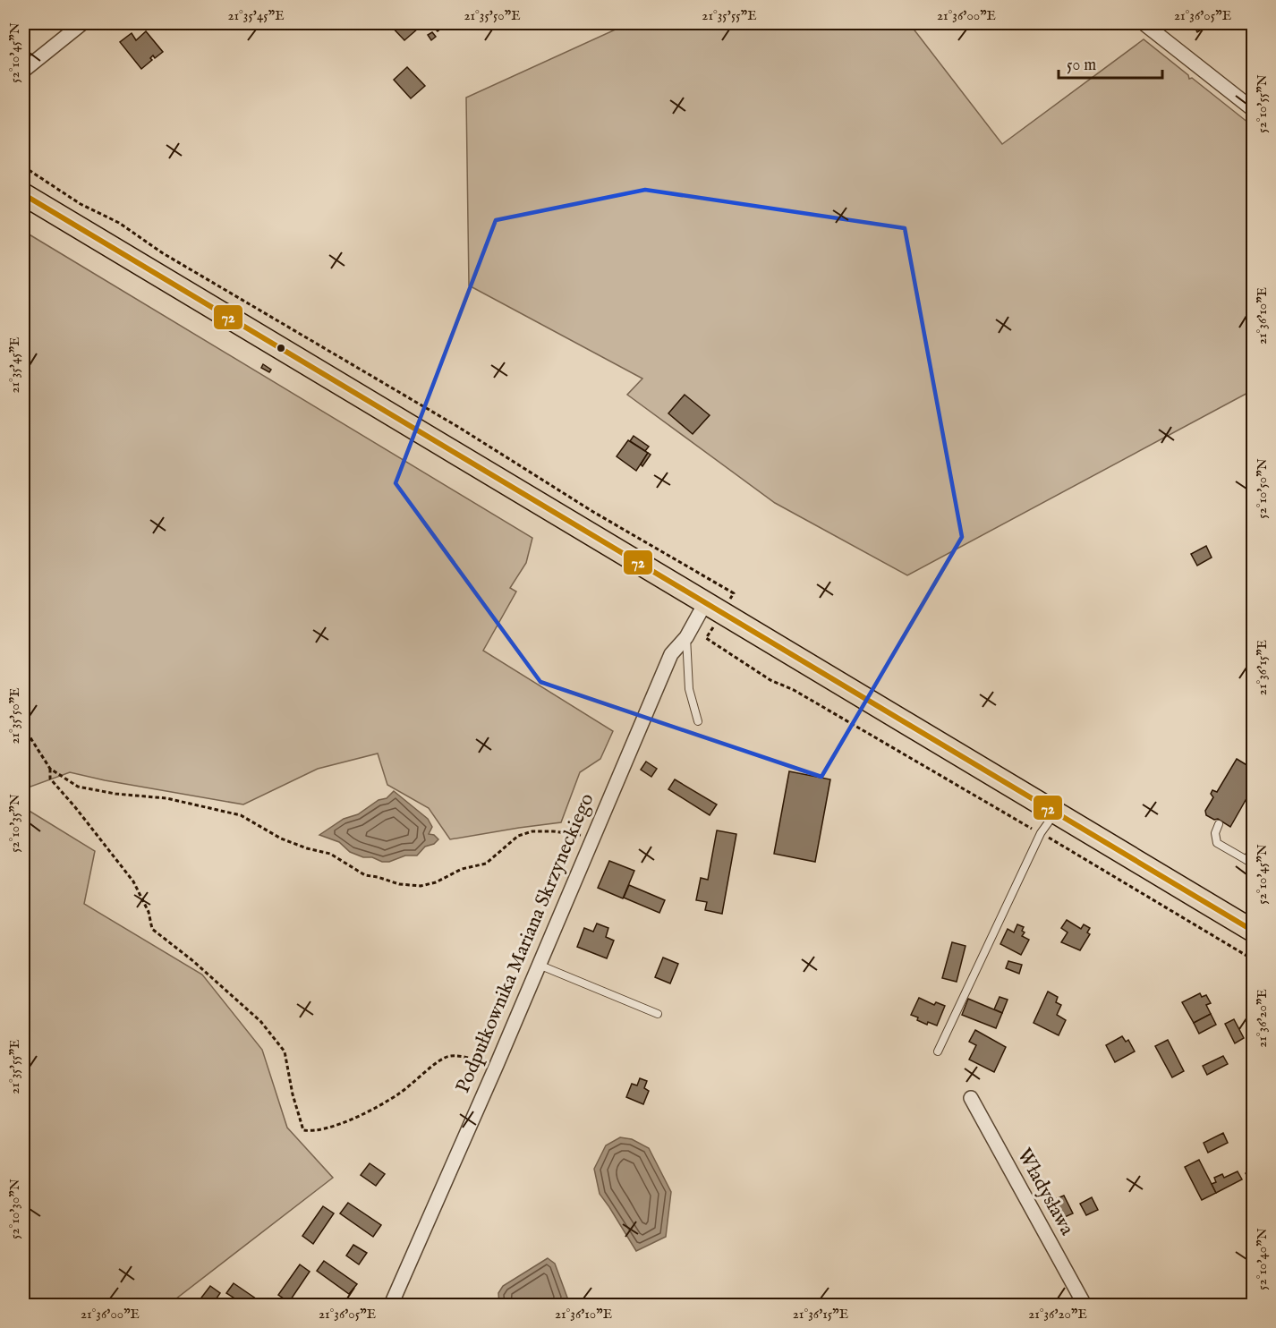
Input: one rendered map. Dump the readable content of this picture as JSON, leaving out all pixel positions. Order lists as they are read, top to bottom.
{
  "streets": {
    "street": ["Podpułkownika Mariana Skrzyneckiego", "Władysława"]
  },
  "lines": ["transit line 72"],
  "scale_bar": "50 m",
  "coordinates": [
    "21°35'45\"E",
    "21°35'50\"E",
    "21°35'55\"E",
    "21°36'00\"E",
    "21°36'05\"E",
    "52°10'45\"N",
    "52°10'55\"N",
    "21°36'10\"E",
    "52°10'50\"N",
    "21°36'15\"E",
    "52°10'35\"N",
    "21°36'20\"E",
    "52°10'30\"N",
    "52°10'40\"N"
  ]
}
